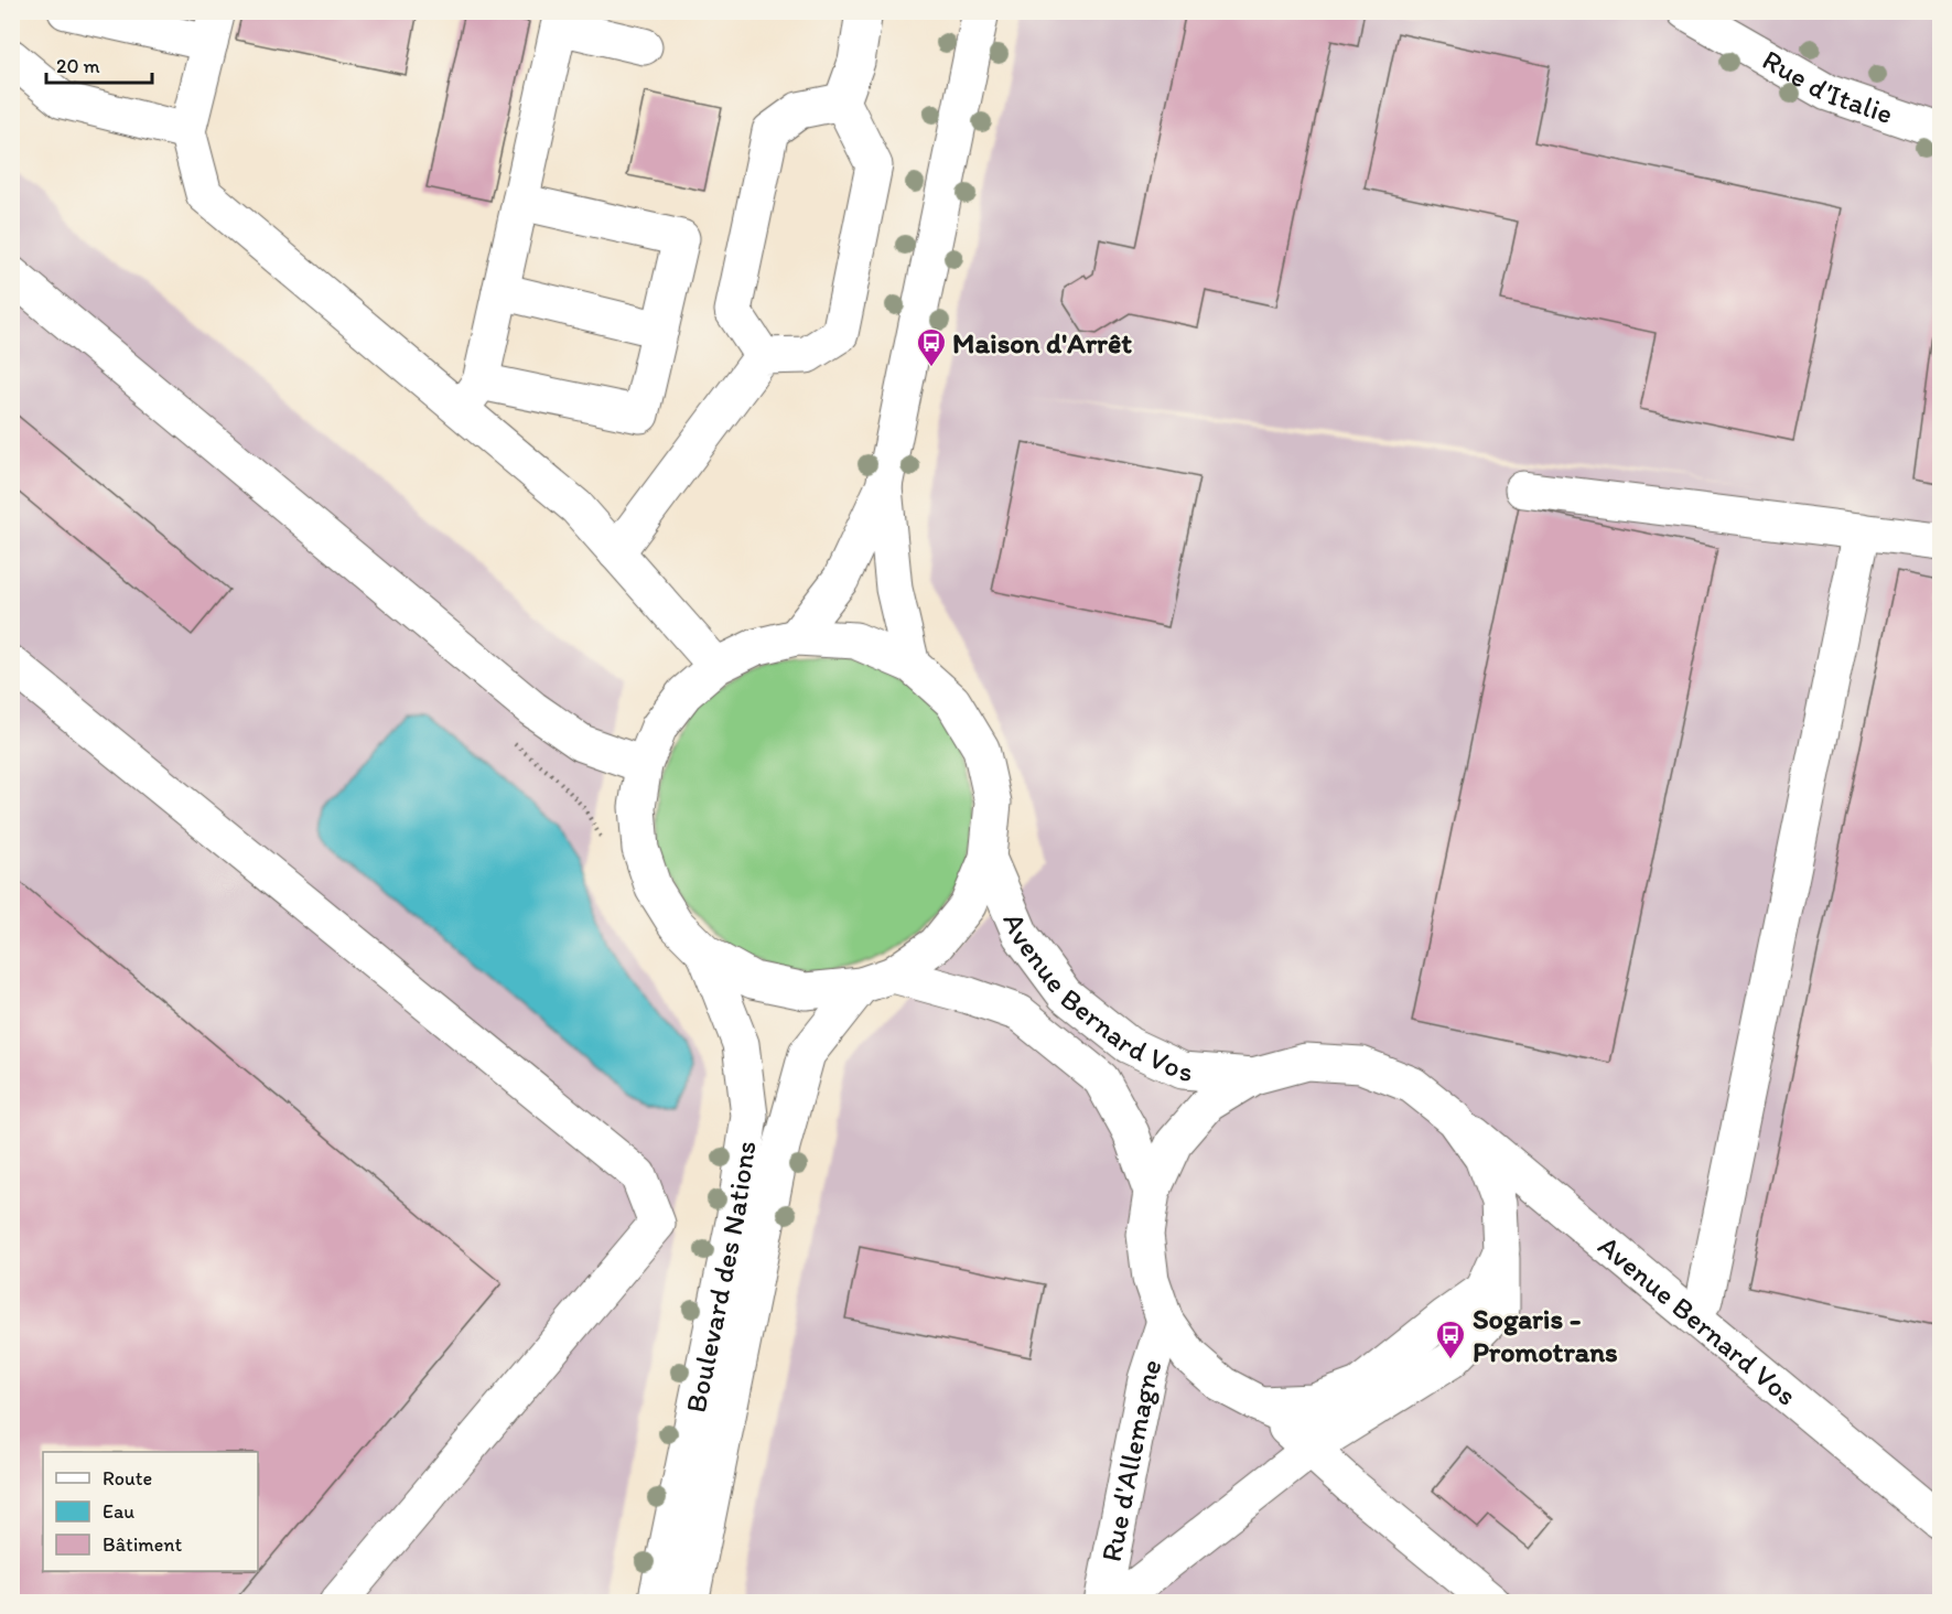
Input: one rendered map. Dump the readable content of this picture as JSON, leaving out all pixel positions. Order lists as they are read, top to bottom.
{
  "streets": {
    "street": [
      "Rue d'Italie",
      "Avenue Bernard Vos",
      "Boulevard des Nations",
      "Rue d'Allemagne"
    ]
  },
  "places": {
    "bus stop": ["Maison d'Arrêt", "Sogaris - Promotrans"]
  },
  "legend": ["Route", "Eau", "Bâtiment"],
  "scale_bar": "20 m"
}
